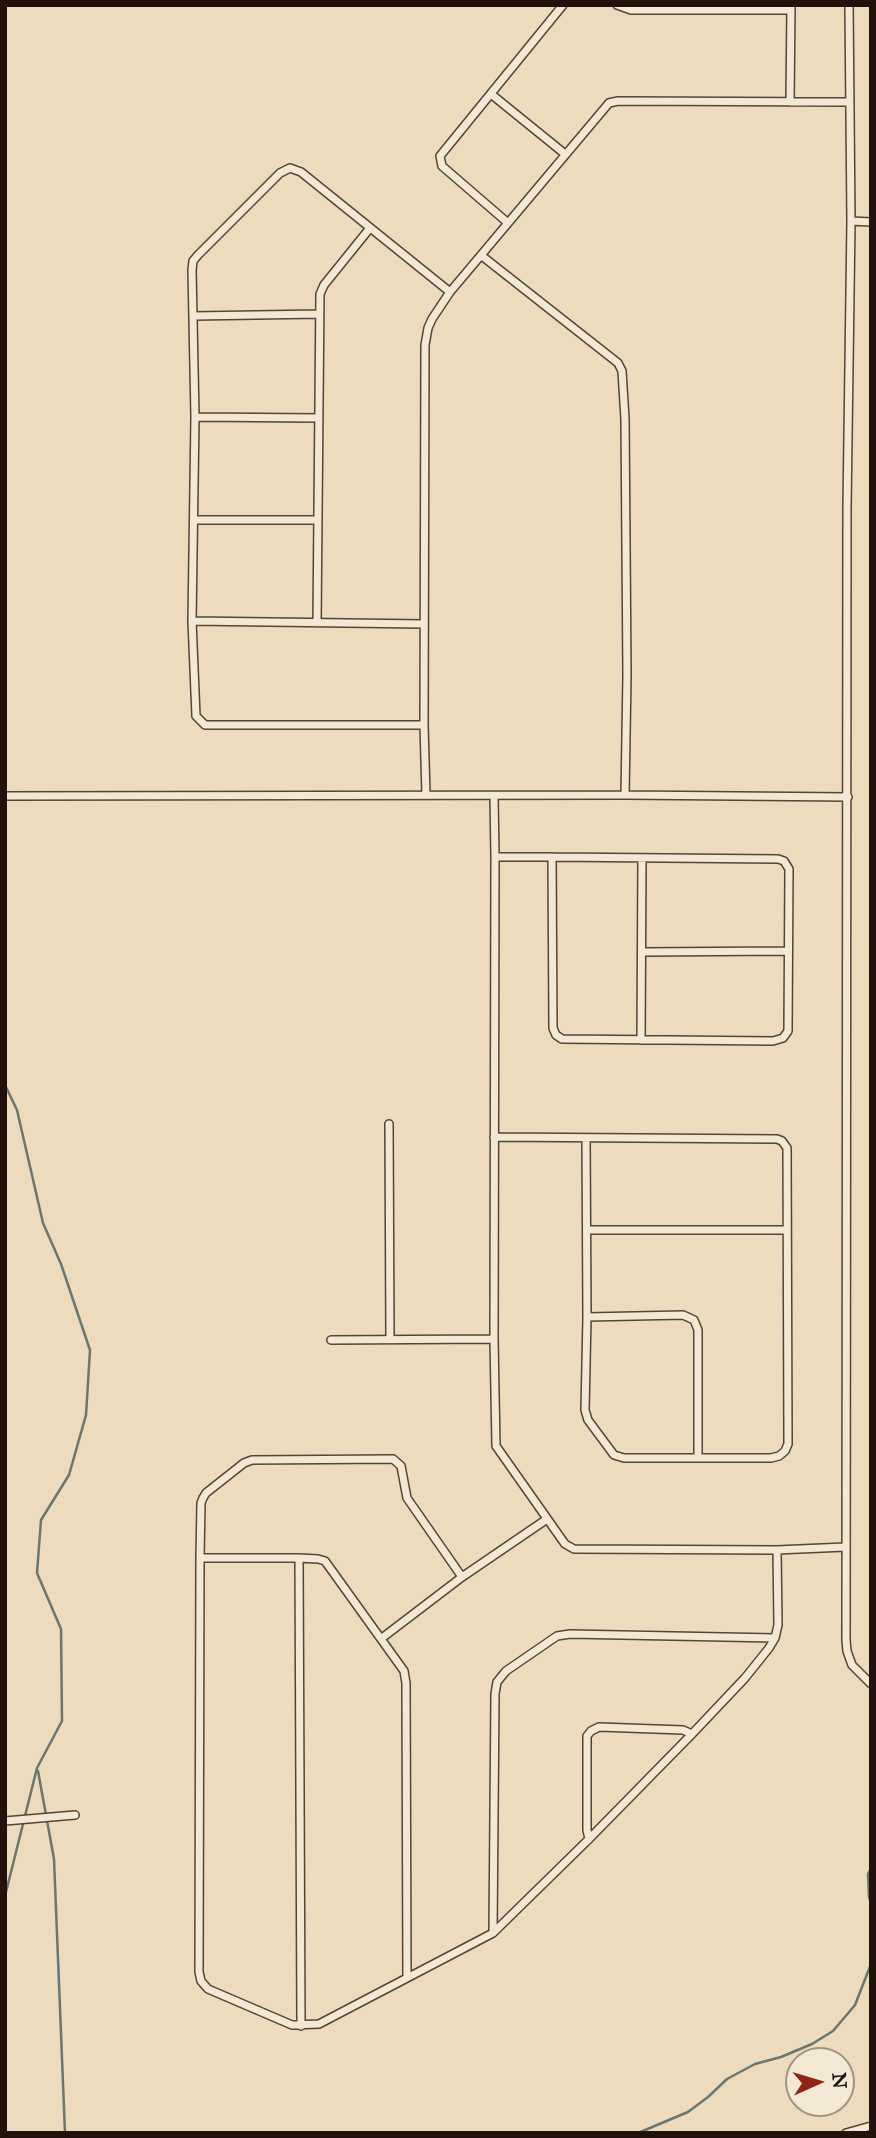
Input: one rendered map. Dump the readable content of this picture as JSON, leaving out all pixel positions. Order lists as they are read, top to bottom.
{
  "north": "right"
}
